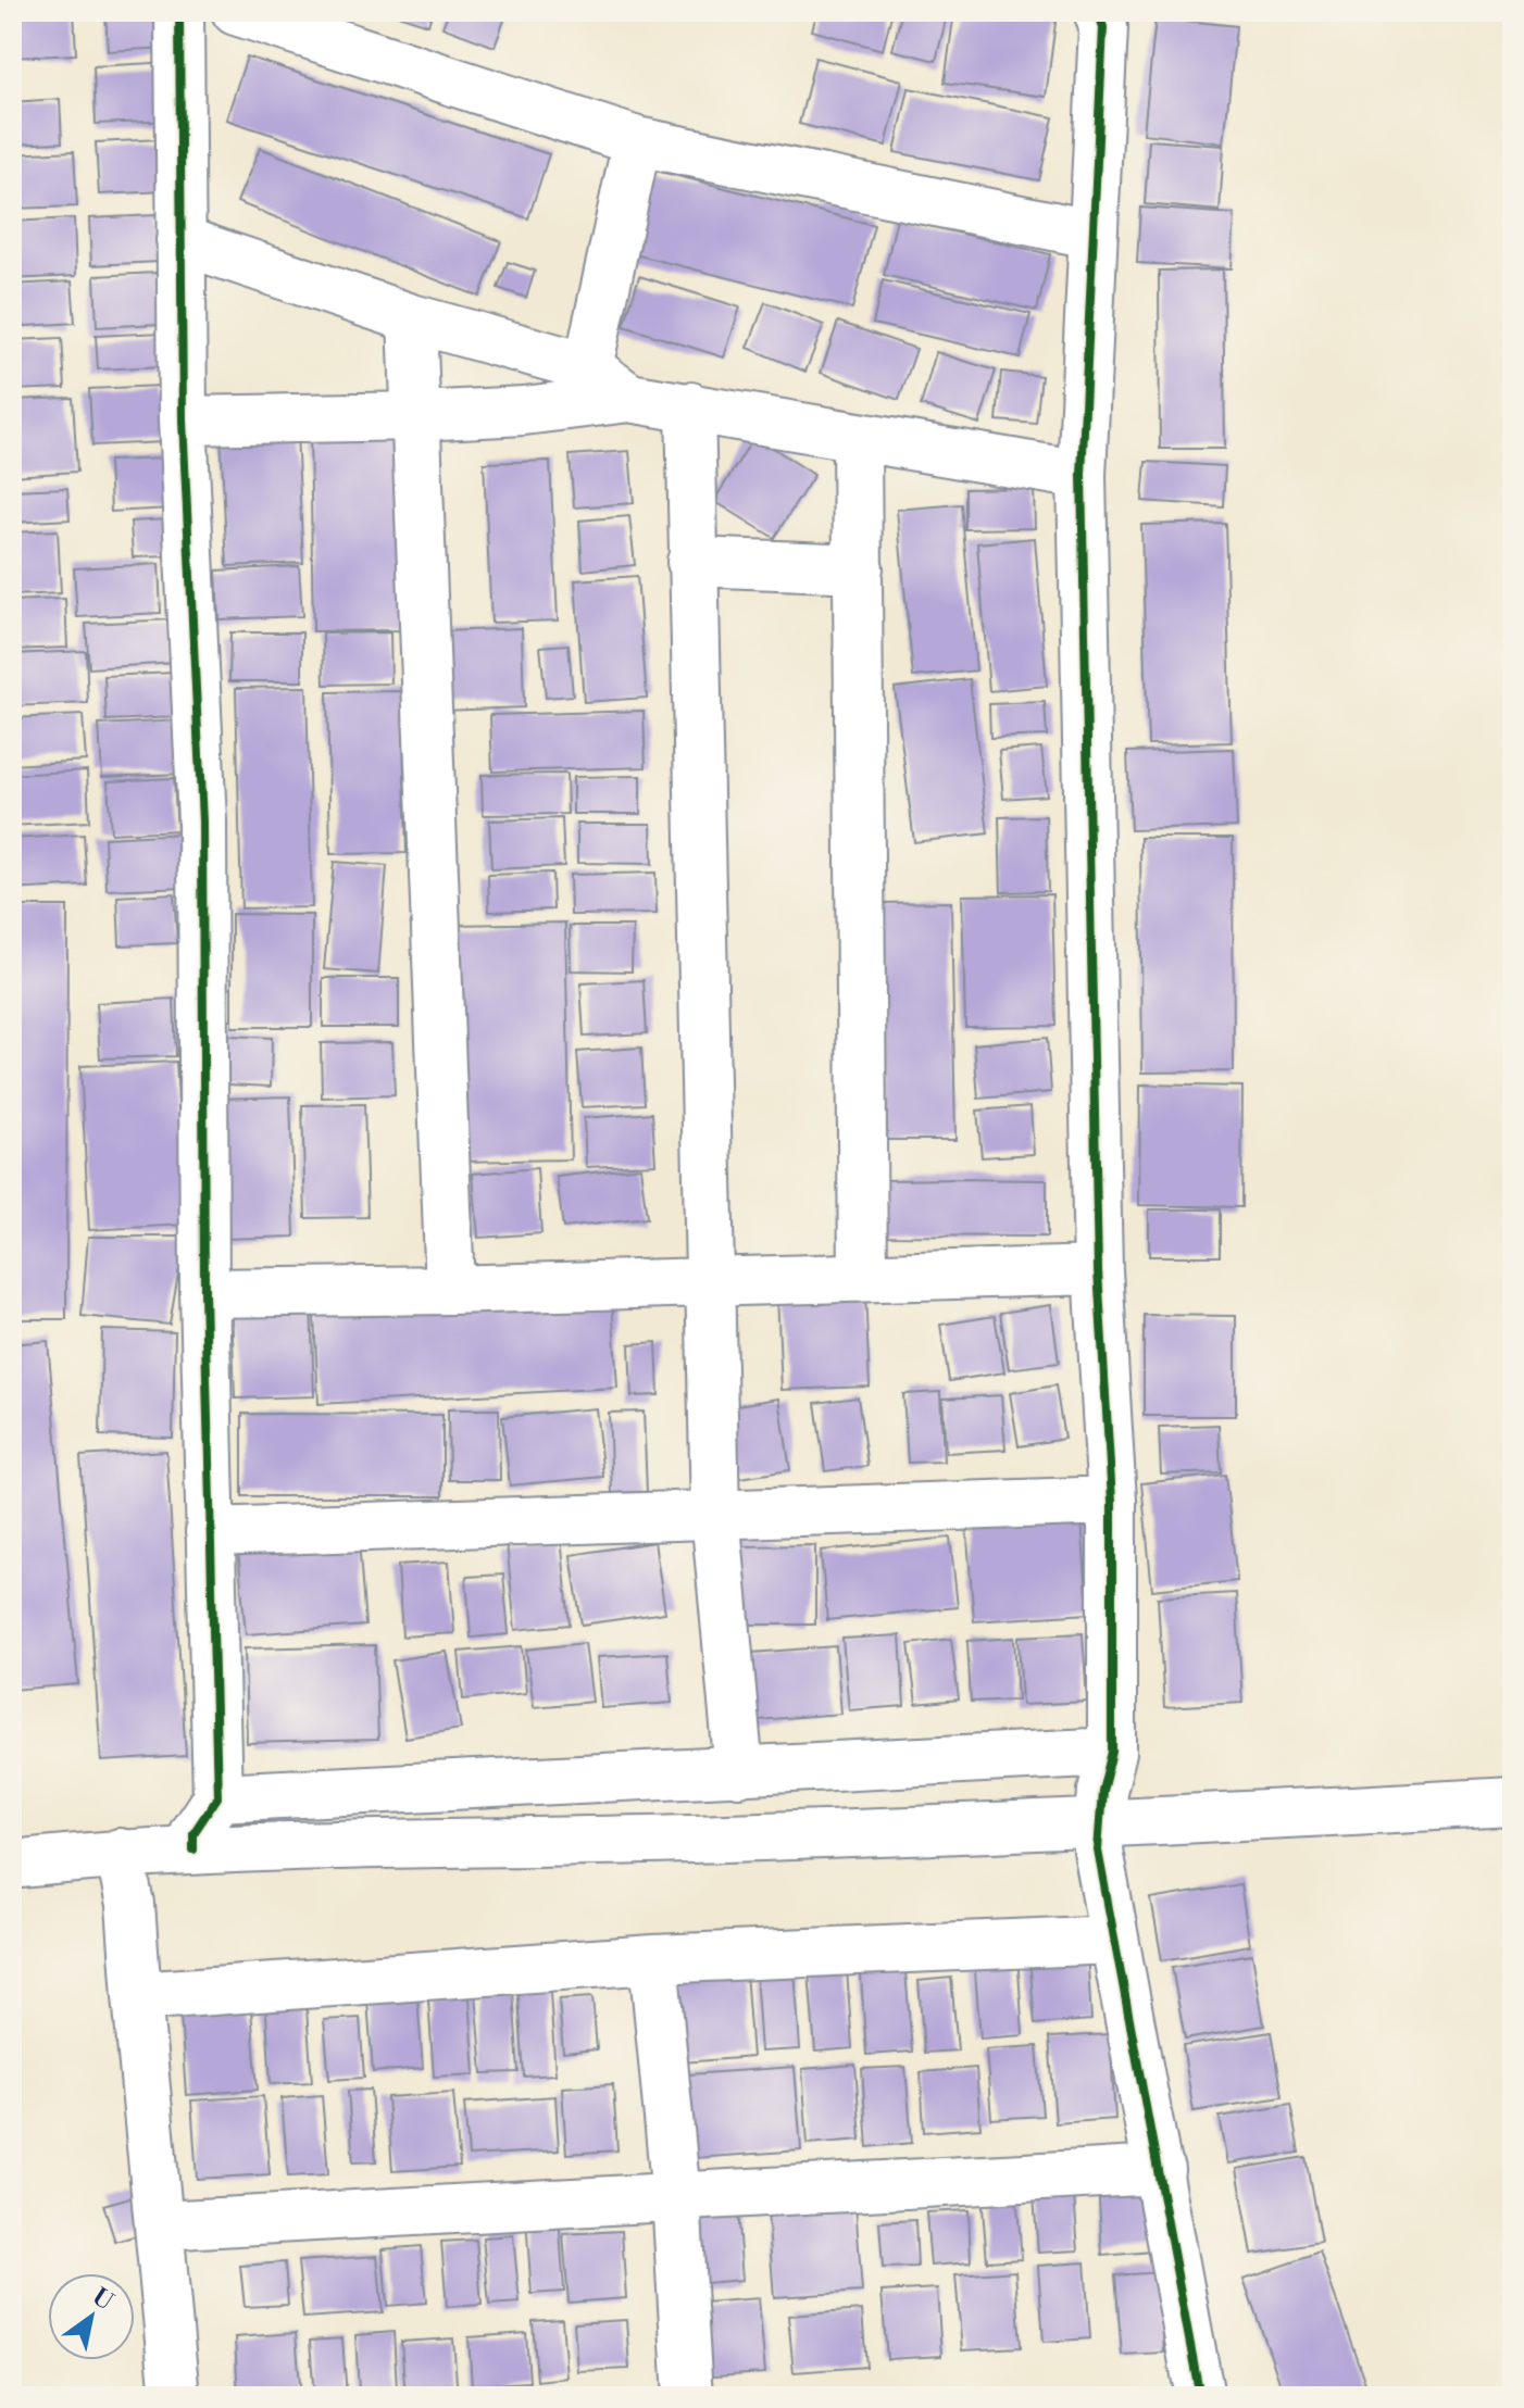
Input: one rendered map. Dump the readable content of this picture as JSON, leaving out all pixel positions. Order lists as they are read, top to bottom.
{
  "north": "top right"
}
